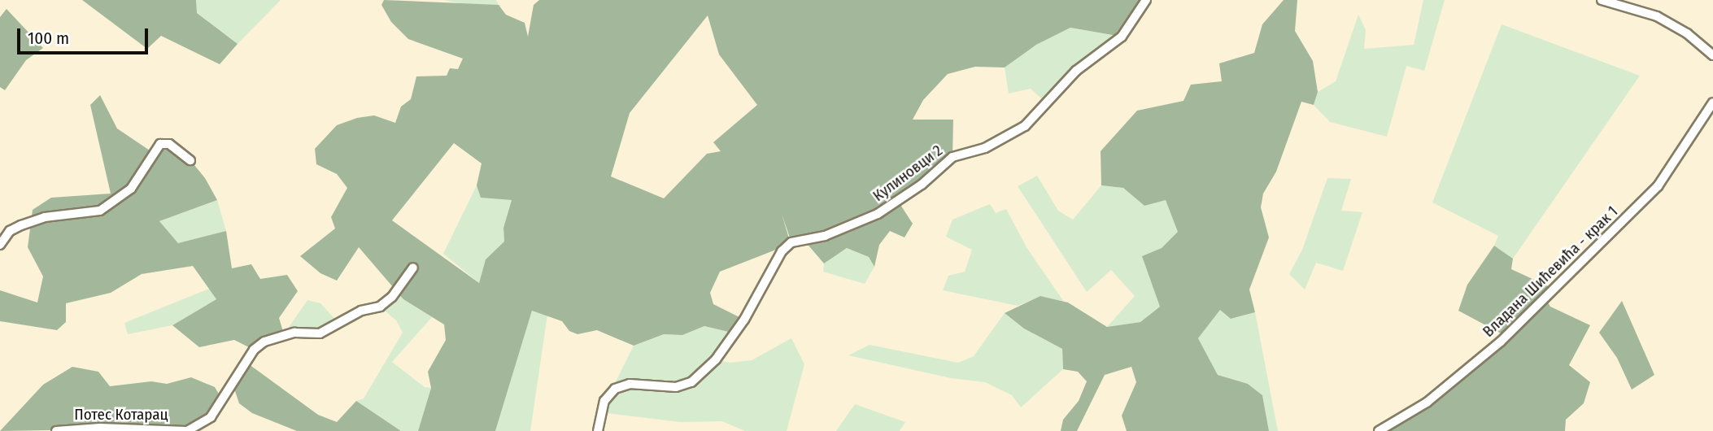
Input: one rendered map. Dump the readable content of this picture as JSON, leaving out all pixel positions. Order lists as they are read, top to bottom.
{
  "streets": {
    "street": ["Кулиновци 2", "Владана Шићевића - крак 1", "Потес Котарац"]
  },
  "scale_bar": "100 m"
}
